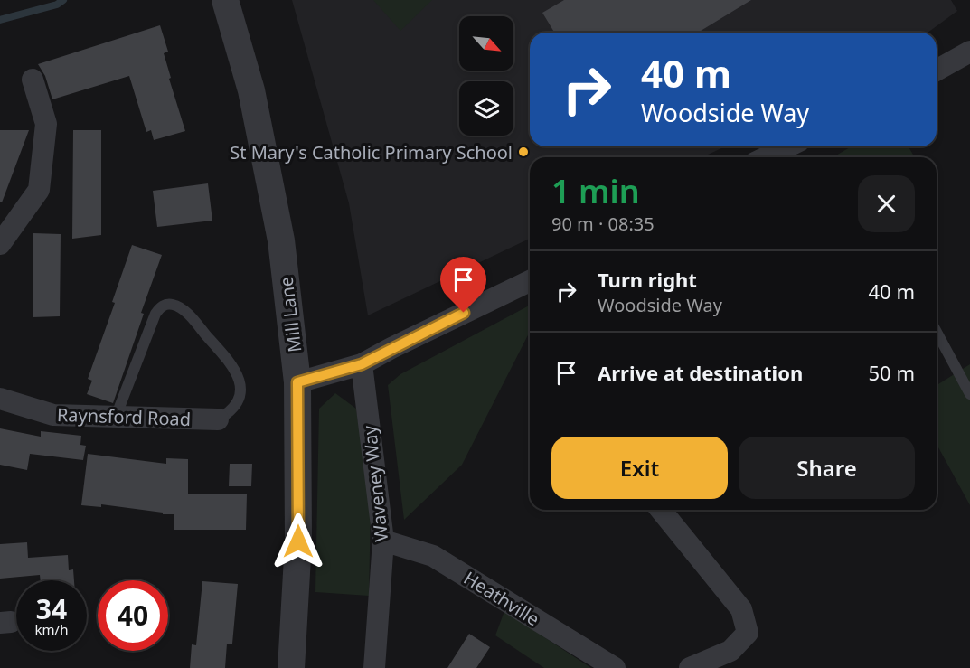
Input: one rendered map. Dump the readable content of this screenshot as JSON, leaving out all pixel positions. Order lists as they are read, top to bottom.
{
  "streets": {
    "street": [
      "Mill Lane",
      "Raynsford Road",
      "Waveney Way",
      "Heathville"
    ]
  },
  "crossings": [
    ["Waveney Way", "Heathville"]
  ],
  "places": ["St Mary's Catholic Primary School"],
  "north": "bottom right",
  "page": {
    "turn": ["40 m", "Woodside Way"],
    "heading": ["1 min", "90 m · 08:35"],
    "list": [
      {
        "name": "Turn right",
        "note": "Woodside Way",
        "value": "40 m"
      },
      {
        "name": "Arrive at destination",
        "value": "50 m"
      }
    ],
    "buttons": ["Exit", "Share"],
    "speed": "34 km/h",
    "limit": "40"
  }
}
